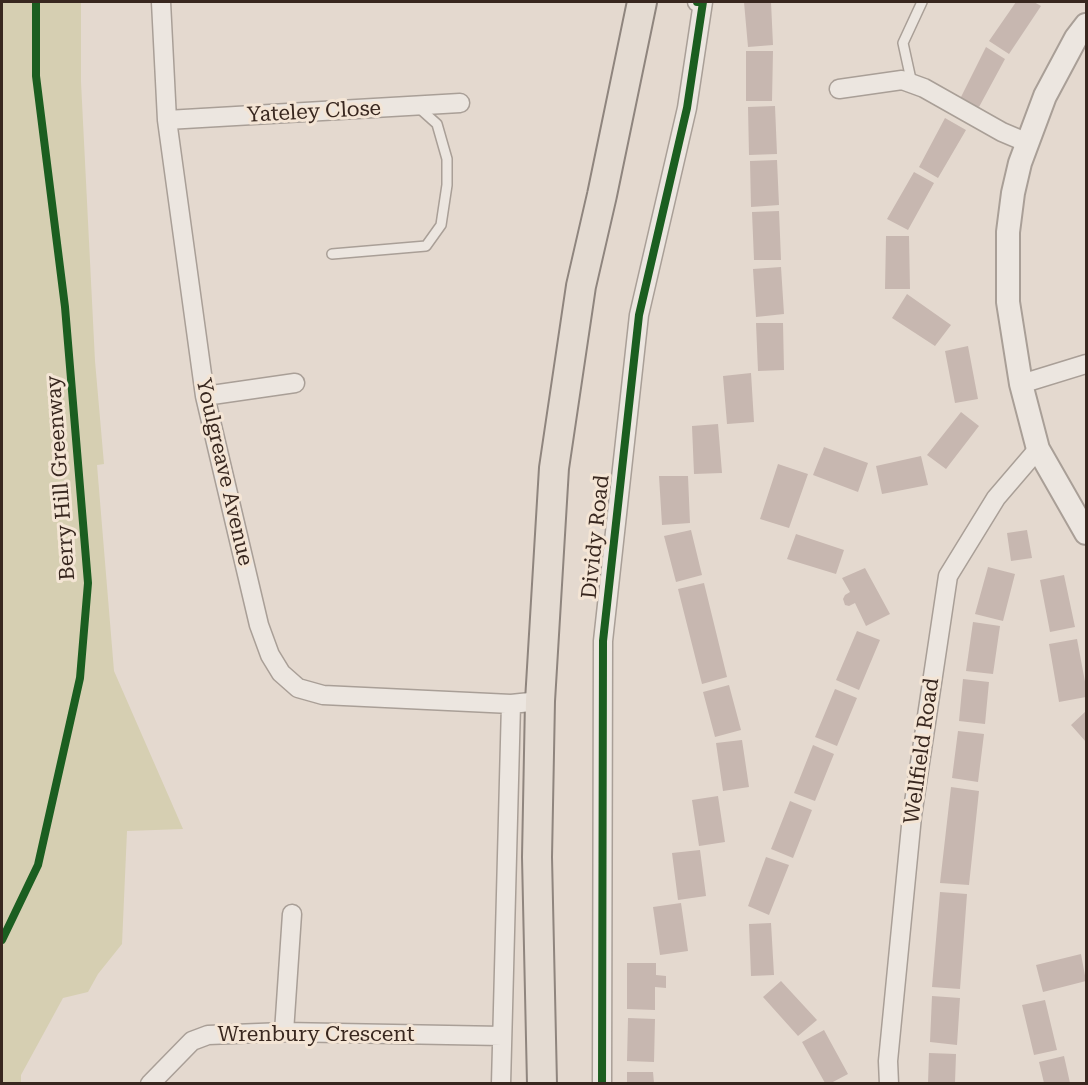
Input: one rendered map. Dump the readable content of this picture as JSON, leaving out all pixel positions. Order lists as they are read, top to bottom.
{
  "streets": {
    "main road": ["Dividy Road"],
    "street": [
      "Yateley Close",
      "Youlgreave Avenue",
      "Wellfield Road",
      "Wrenbury Crescent"
    ],
    "cycle path": ["Berry Hill Greenway"]
  },
  "crossings": [
    ["Yateley Close", "Youlgreave Avenue"],
    ["Youlgreave Avenue", "Dividy Road"]
  ]
}
